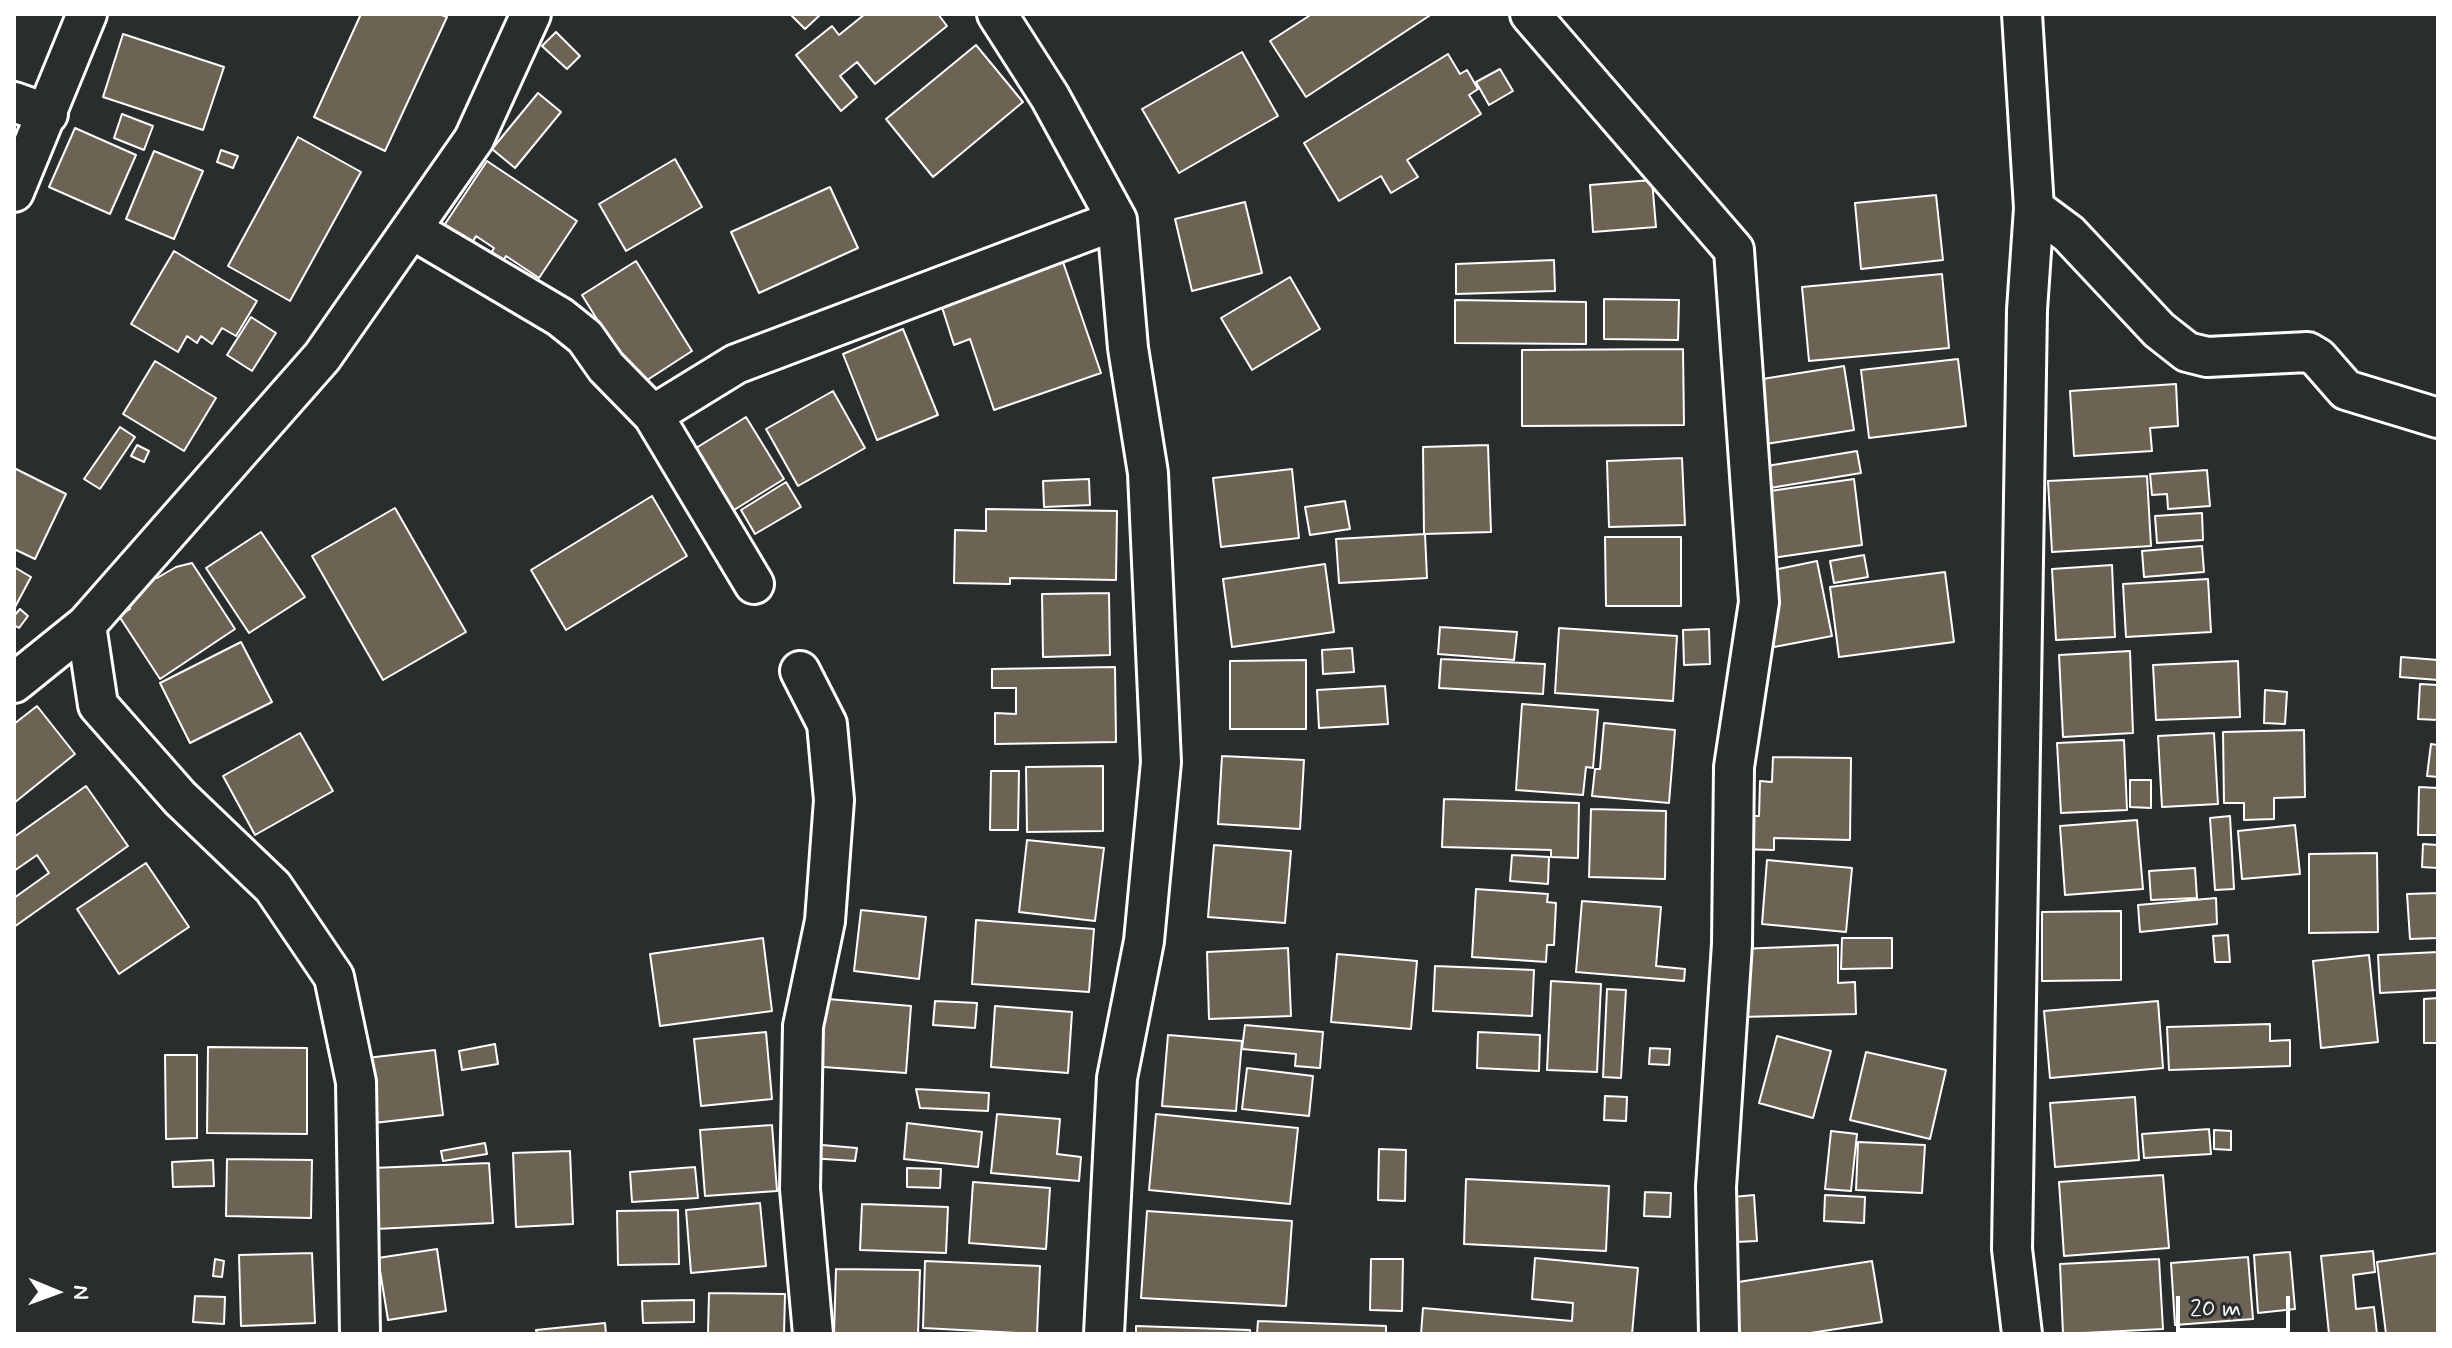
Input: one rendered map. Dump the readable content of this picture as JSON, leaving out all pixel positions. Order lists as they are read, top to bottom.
{
  "scale_bar": "20 m",
  "north": "right"
}
